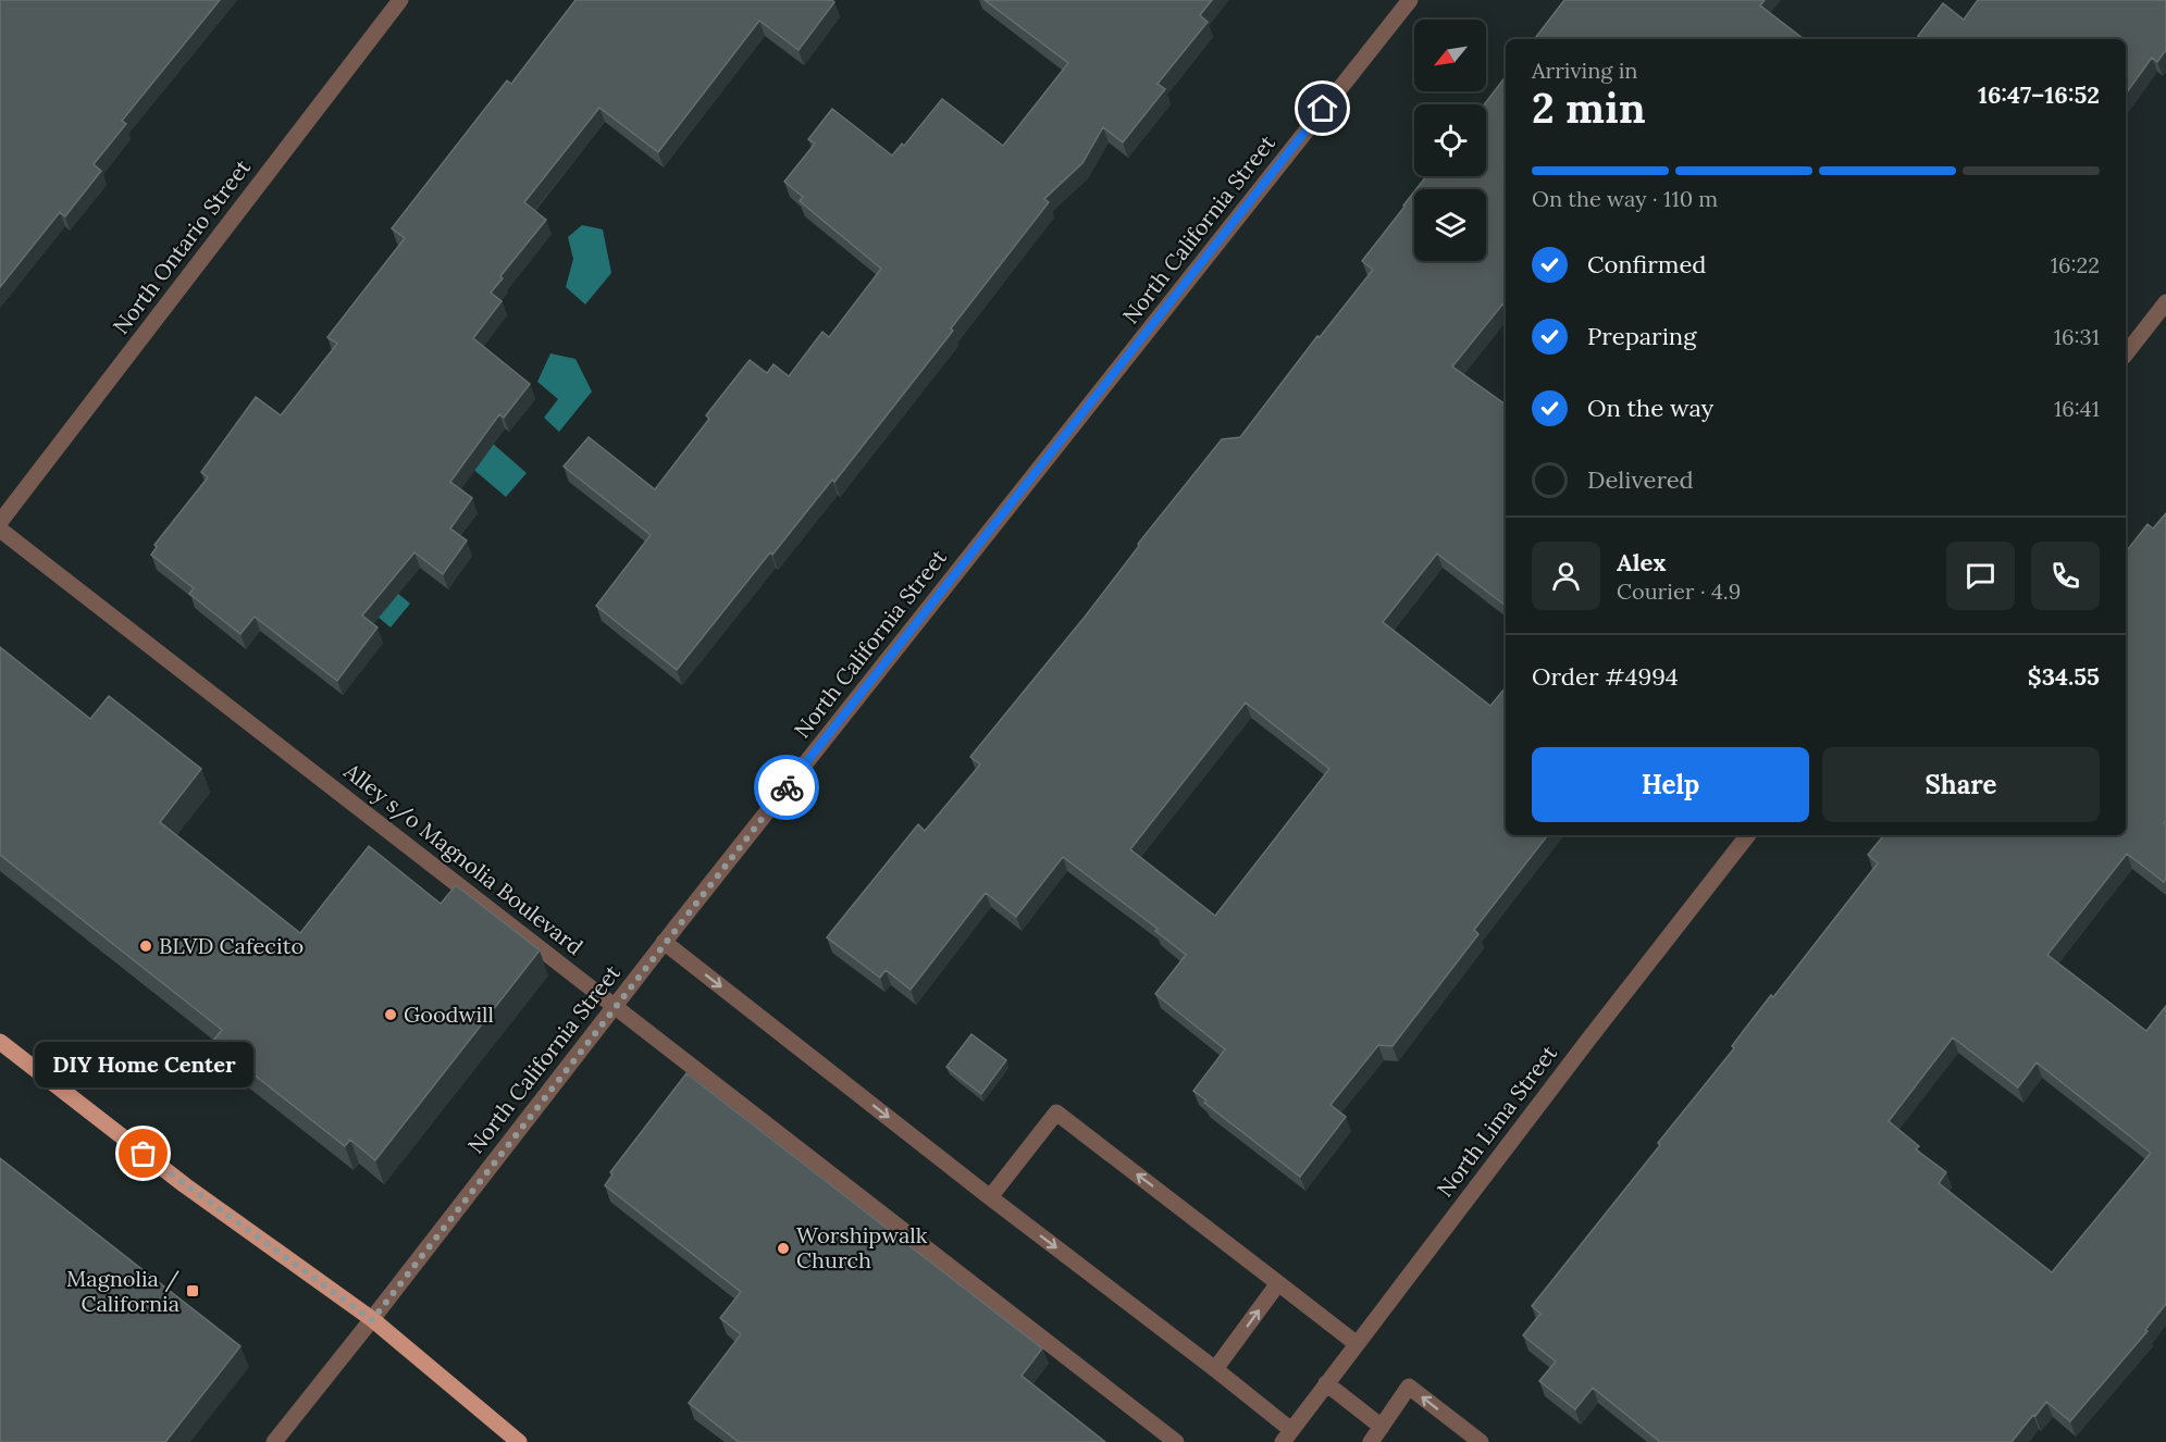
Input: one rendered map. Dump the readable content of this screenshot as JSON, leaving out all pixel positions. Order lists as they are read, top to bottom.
{
  "streets": {
    "street": [
      "North California Street",
      "North Ontario Street",
      "Alley s/o Magnolia Boulevard",
      "North Lima Street"
    ]
  },
  "crossings": [
    ["North California Street", "Alley s/o Magnolia Boulevard"]
  ],
  "places": {
    "other": [
      "BLVD Cafecito",
      "Goodwill",
      "DIY Home Center",
      "Worshipwalk Church"
    ],
    "transit": ["Magnolia / California"]
  },
  "north": "bottom left",
  "page": {
    "heading": ["2 min", "Arriving in", "16:47–16:52"],
    "panel": [
      "Alex",
      "Courier · 4.9",
      "Order #4994",
      "$34.55"
    ],
    "bar": "On the way · 110 m",
    "list": [
      ["Confirmed", "16:22"],
      ["Preparing", "16:31"],
      ["On the way", "16:41"],
      "Delivered"
    ],
    "buttons": ["Help", "Share"],
    "bubble": "DIY Home Center"
  }
}
